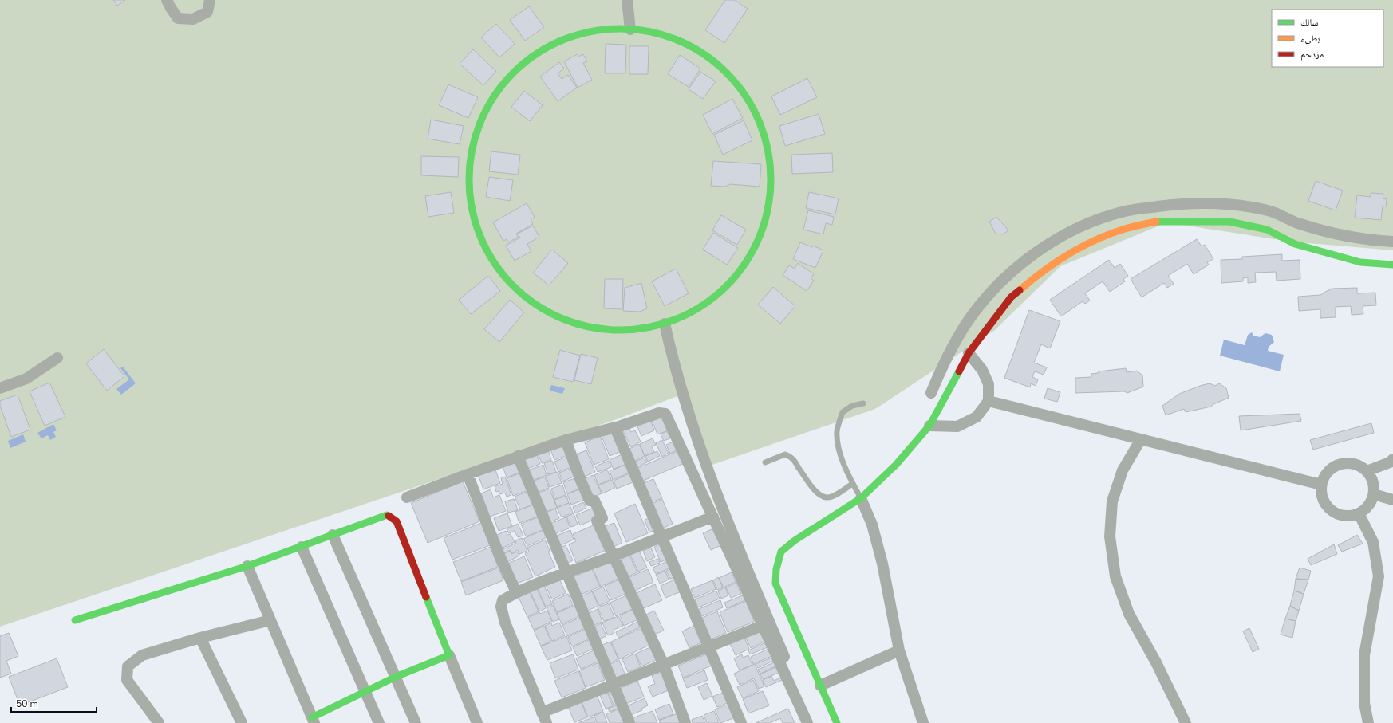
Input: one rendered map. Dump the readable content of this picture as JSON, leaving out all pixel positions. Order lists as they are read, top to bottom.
{
  "legend": ["سالك", "بطيء", "مزدحم"],
  "scale_bar": "50 m"
}
